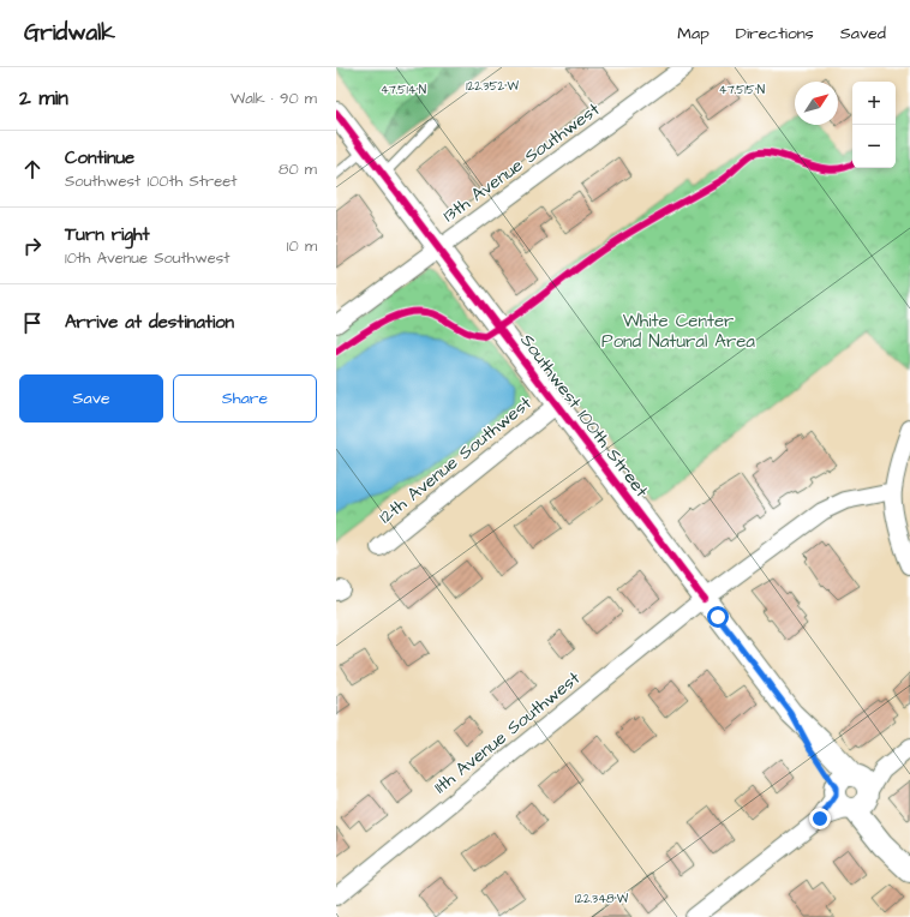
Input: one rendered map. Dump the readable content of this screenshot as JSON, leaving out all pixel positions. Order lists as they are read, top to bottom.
{
  "streets": {
    "street": [
      "13th Avenue Southwest",
      "Southwest 100th Street",
      "12th Avenue Southwest",
      "11th Avenue Southwest"
    ]
  },
  "crossings": [
    ["13th Avenue Southwest", "Southwest 100th Street"],
    ["Southwest 100th Street", "12th Avenue Southwest"],
    ["Southwest 100th Street", "11th Avenue Southwest"]
  ],
  "parks": ["White Center Pond Natural Area"],
  "north": "top right",
  "page": {
    "header": "Gridwalk",
    "nav": ["Map", "Directions", "Saved"],
    "heading": ["2 min", "Walk · 90 m"],
    "map_buttons": ["+", "−"],
    "list": [
      ["Continue", "Southwest 100th Street", "80 m"],
      ["Turn right", "10th Avenue Southwest", "10 m"],
      "Arrive at destination"
    ],
    "buttons": ["Save", "Share"]
  },
  "coordinates": [
    "122.352°W",
    "47.514°N",
    "47.515°N",
    "122.348°W"
  ]
}
